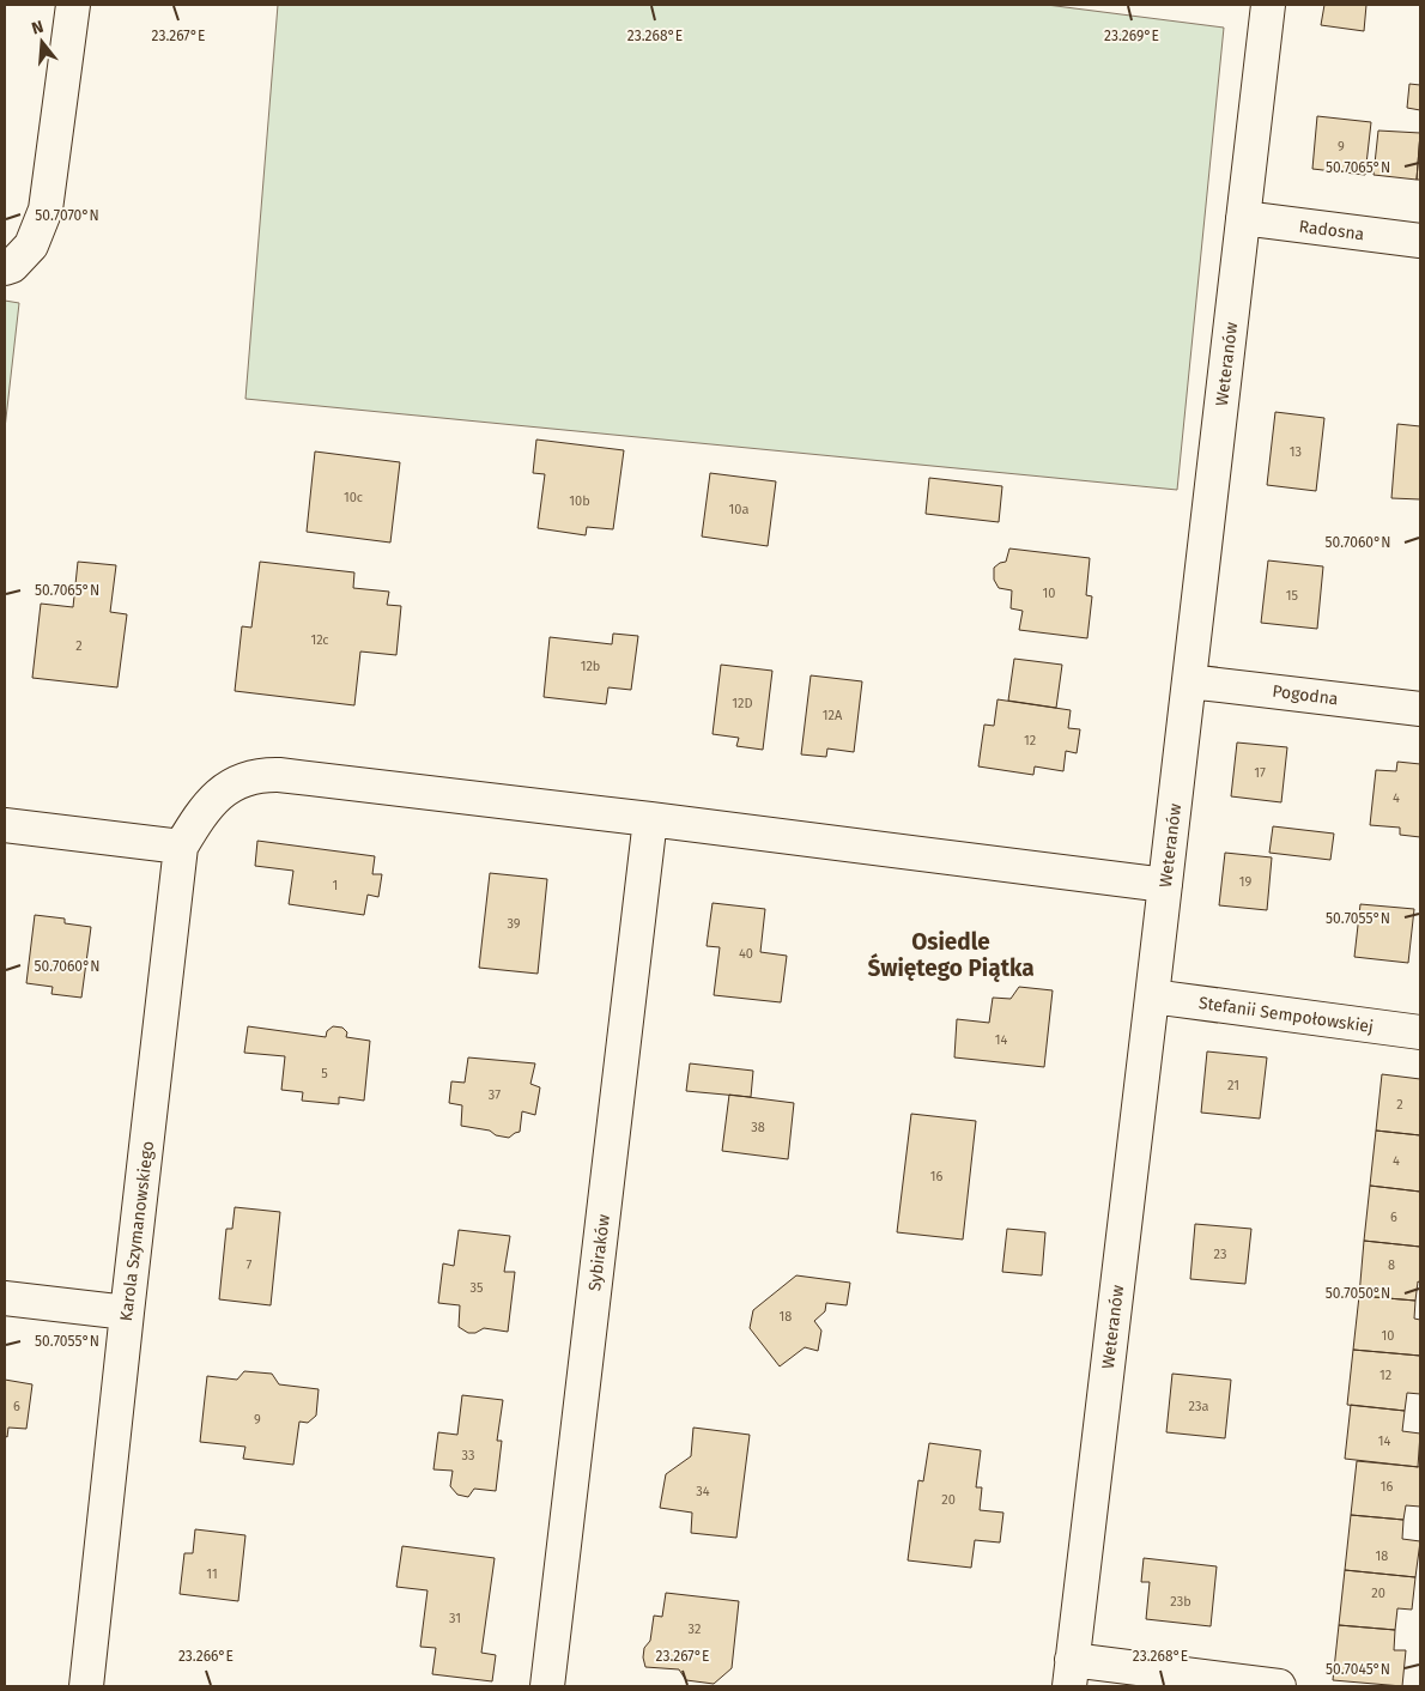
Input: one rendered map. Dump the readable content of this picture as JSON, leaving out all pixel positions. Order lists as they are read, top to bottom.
{
  "streets": {
    "street": [
      "Radosna",
      "Weteranów",
      "Pogodna",
      "Stefanii Sempołowskiej",
      "Karola Szymanowskiego",
      "Sybiraków"
    ]
  },
  "crossings": [
    ["Radosna", "Weteranów"],
    ["Weteranów", "Pogodna"],
    ["Weteranów", "Stefanii Sempołowskiej"]
  ],
  "districts": ["Osiedle Świętego Piątka"],
  "house_numbers": [
    "9",
    "13",
    "10c",
    "10b",
    "10a",
    "10",
    "15",
    "12c",
    "2",
    "12b",
    "12D",
    "12A",
    "12",
    "17",
    "4",
    "19",
    "1",
    "39",
    "40",
    "14",
    "5",
    "21",
    "37",
    "2",
    "38",
    "4",
    "16",
    "6",
    "23",
    "7",
    "8",
    "35",
    "18",
    "10",
    "12",
    "6",
    "23a",
    "9",
    "14",
    "33",
    "16",
    "34",
    "20",
    "18",
    "11",
    "20",
    "23b",
    "31",
    "32"
  ],
  "north": "top",
  "coordinates": [
    "23.267°E",
    "23.268°E",
    "23.269°E",
    "50.7065°N",
    "50.7070°N",
    "50.7060°N",
    "50.7055°N",
    "50.7050°N",
    "23.266°E",
    "50.7045°N"
  ]
}
